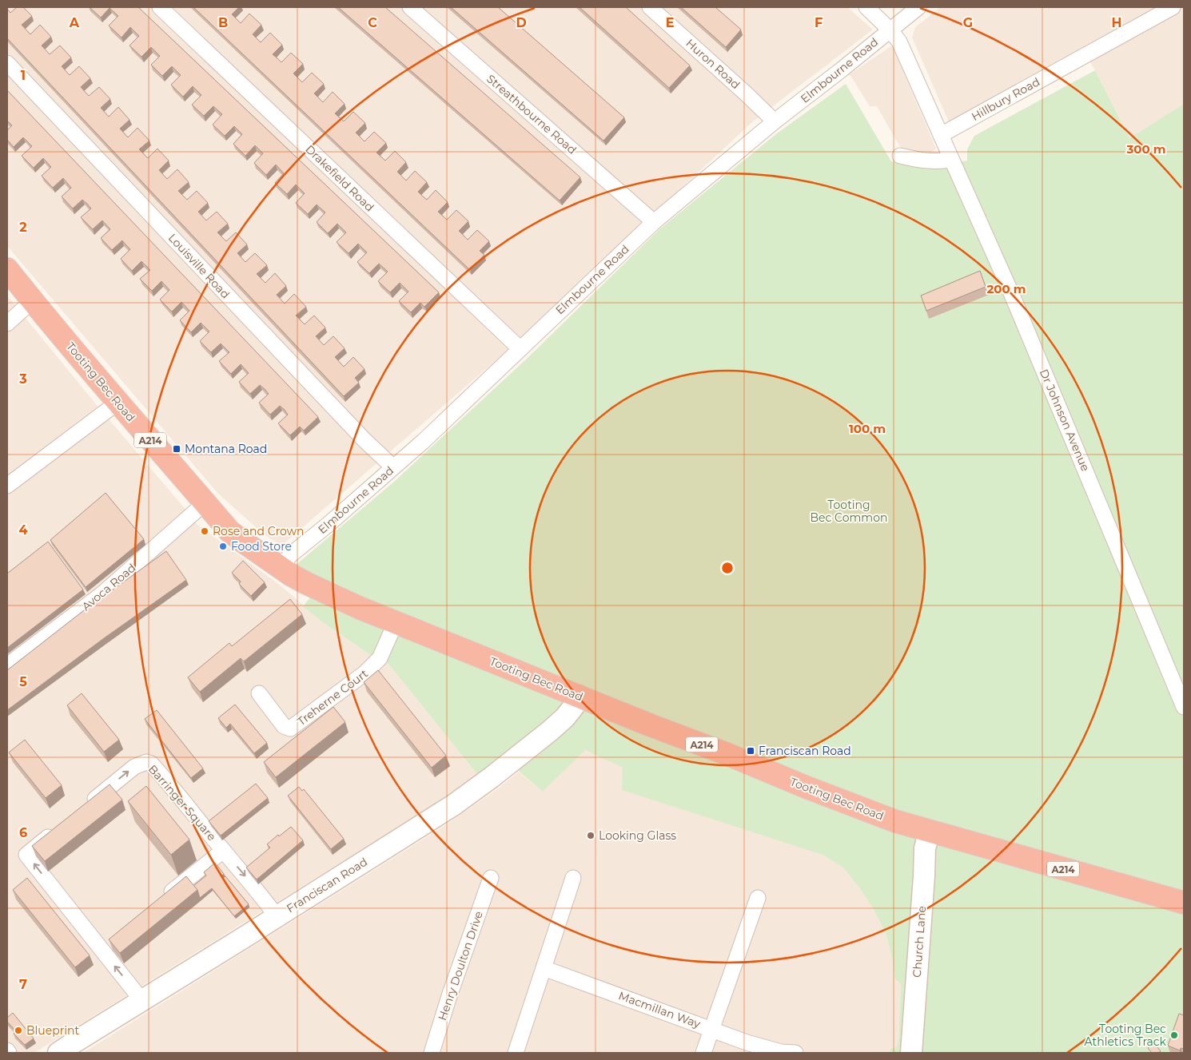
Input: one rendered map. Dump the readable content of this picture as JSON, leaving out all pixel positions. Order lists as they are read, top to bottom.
{
  "streets": {
    "highway": ["Tooting Bec Road", "A214"],
    "street": [
      "Huron Road",
      "Elmbourne Road",
      "Hillbury Road",
      "Streathbourne Road",
      "Drakefield Road",
      "Louisville Road",
      "Dr Johnson Avenue",
      "Avoca Road",
      "Treherne Court",
      "Barringer Square",
      "Franciscan Road",
      "Church Lane",
      "Henry Doulton Drive",
      "Macmillan Way"
    ]
  },
  "crossings": [
    ["Huron Road", "Elmbourne Road"],
    ["Elmbourne Road", "Streathbourne Road"],
    ["Elmbourne Road", "Drakefield Road"],
    ["Elmbourne Road", "Louisville Road"],
    ["Elmbourne Road", "Tooting Bec Road"],
    ["Hillbury Road", "Dr Johnson Avenue"],
    ["Tooting Bec Road", "Avoca Road"],
    ["Tooting Bec Road", "Treherne Court"],
    ["Tooting Bec Road", "Franciscan Road"],
    ["Tooting Bec Road", "Church Lane"],
    ["Barringer Square", "Franciscan Road"]
  ],
  "parks": ["Tooting Bec Common"],
  "places": {
    "transit": ["Montana Road", "Franciscan Road"],
    "other": [
      "Rose and Crown",
      "Food Store",
      "Looking Glass",
      "Blueprint",
      "Tooting Bec Athletics Track"
    ]
  },
  "grid": {
    "columns": [
      "A",
      "B",
      "C",
      "D",
      "E",
      "F",
      "G",
      "H"
    ],
    "rows": [
      "1",
      "2",
      "3",
      "4",
      "5",
      "6",
      "7"
    ]
  },
  "rings": ["300 m", "200 m", "100 m"]
}
